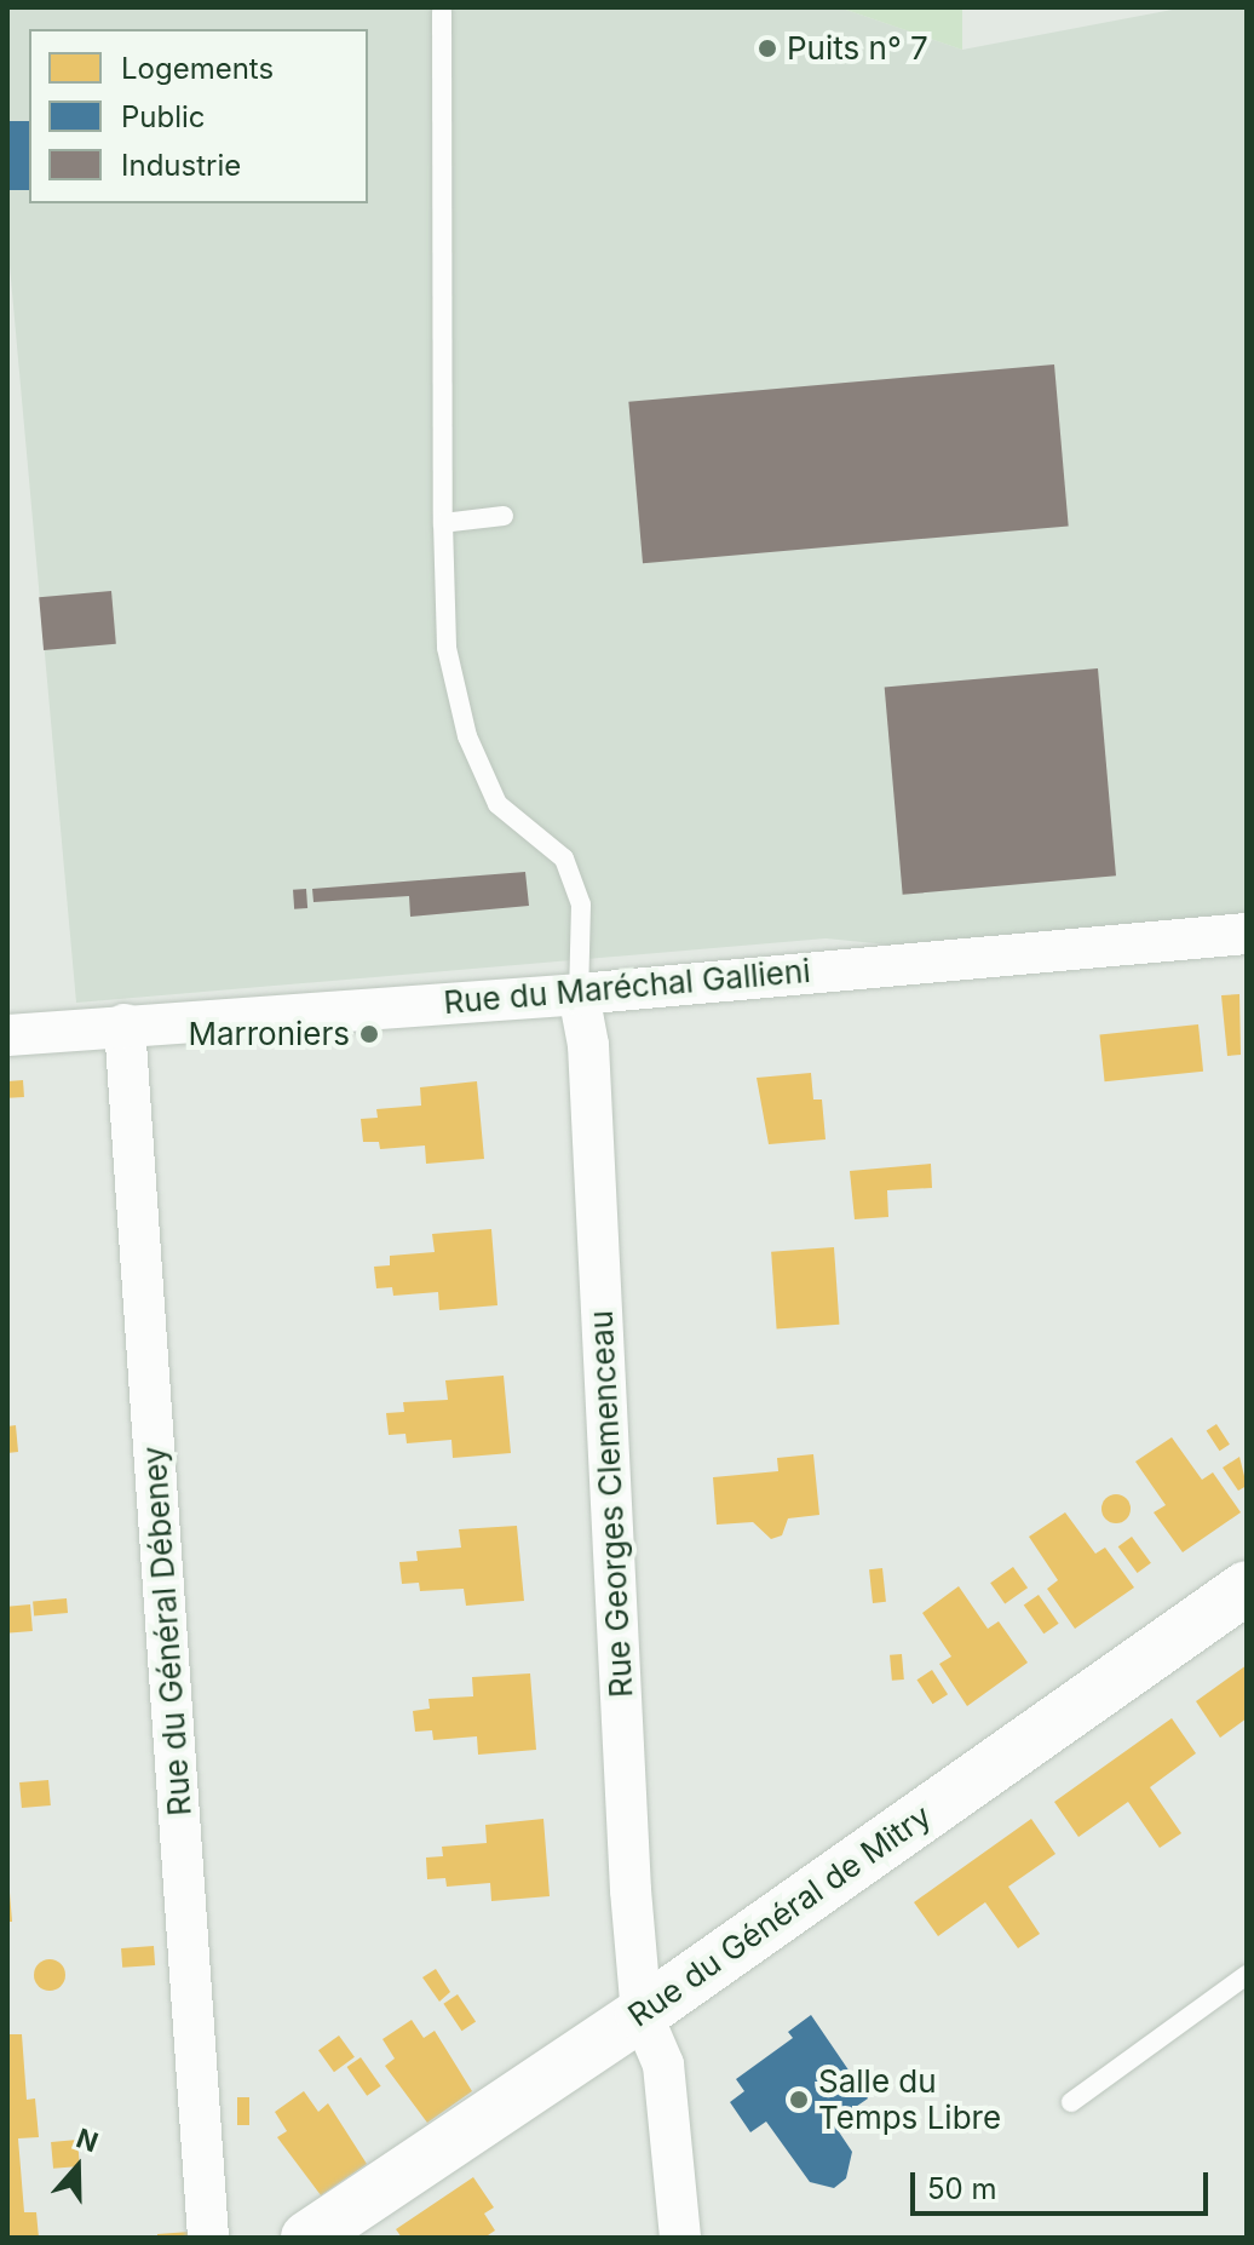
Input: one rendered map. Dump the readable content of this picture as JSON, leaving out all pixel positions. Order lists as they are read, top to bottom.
{
  "streets": {
    "street": [
      "Rue du Maréchal Gallieni",
      "Rue Georges Clemenceau",
      "Rue du Général Débeney",
      "Rue du Général de Mitry"
    ]
  },
  "crossings": [
    ["Rue du Maréchal Gallieni", "Rue Georges Clemenceau"],
    ["Rue du Maréchal Gallieni", "Rue du Général Débeney"],
    ["Rue Georges Clemenceau", "Rue du Général de Mitry"]
  ],
  "places": ["Puits n° 7", "Marroniers", "Salle du Temps Libre"],
  "legend": ["Logements", "Public", "Industrie"],
  "scale_bar": "50 m",
  "north": "top"
}
